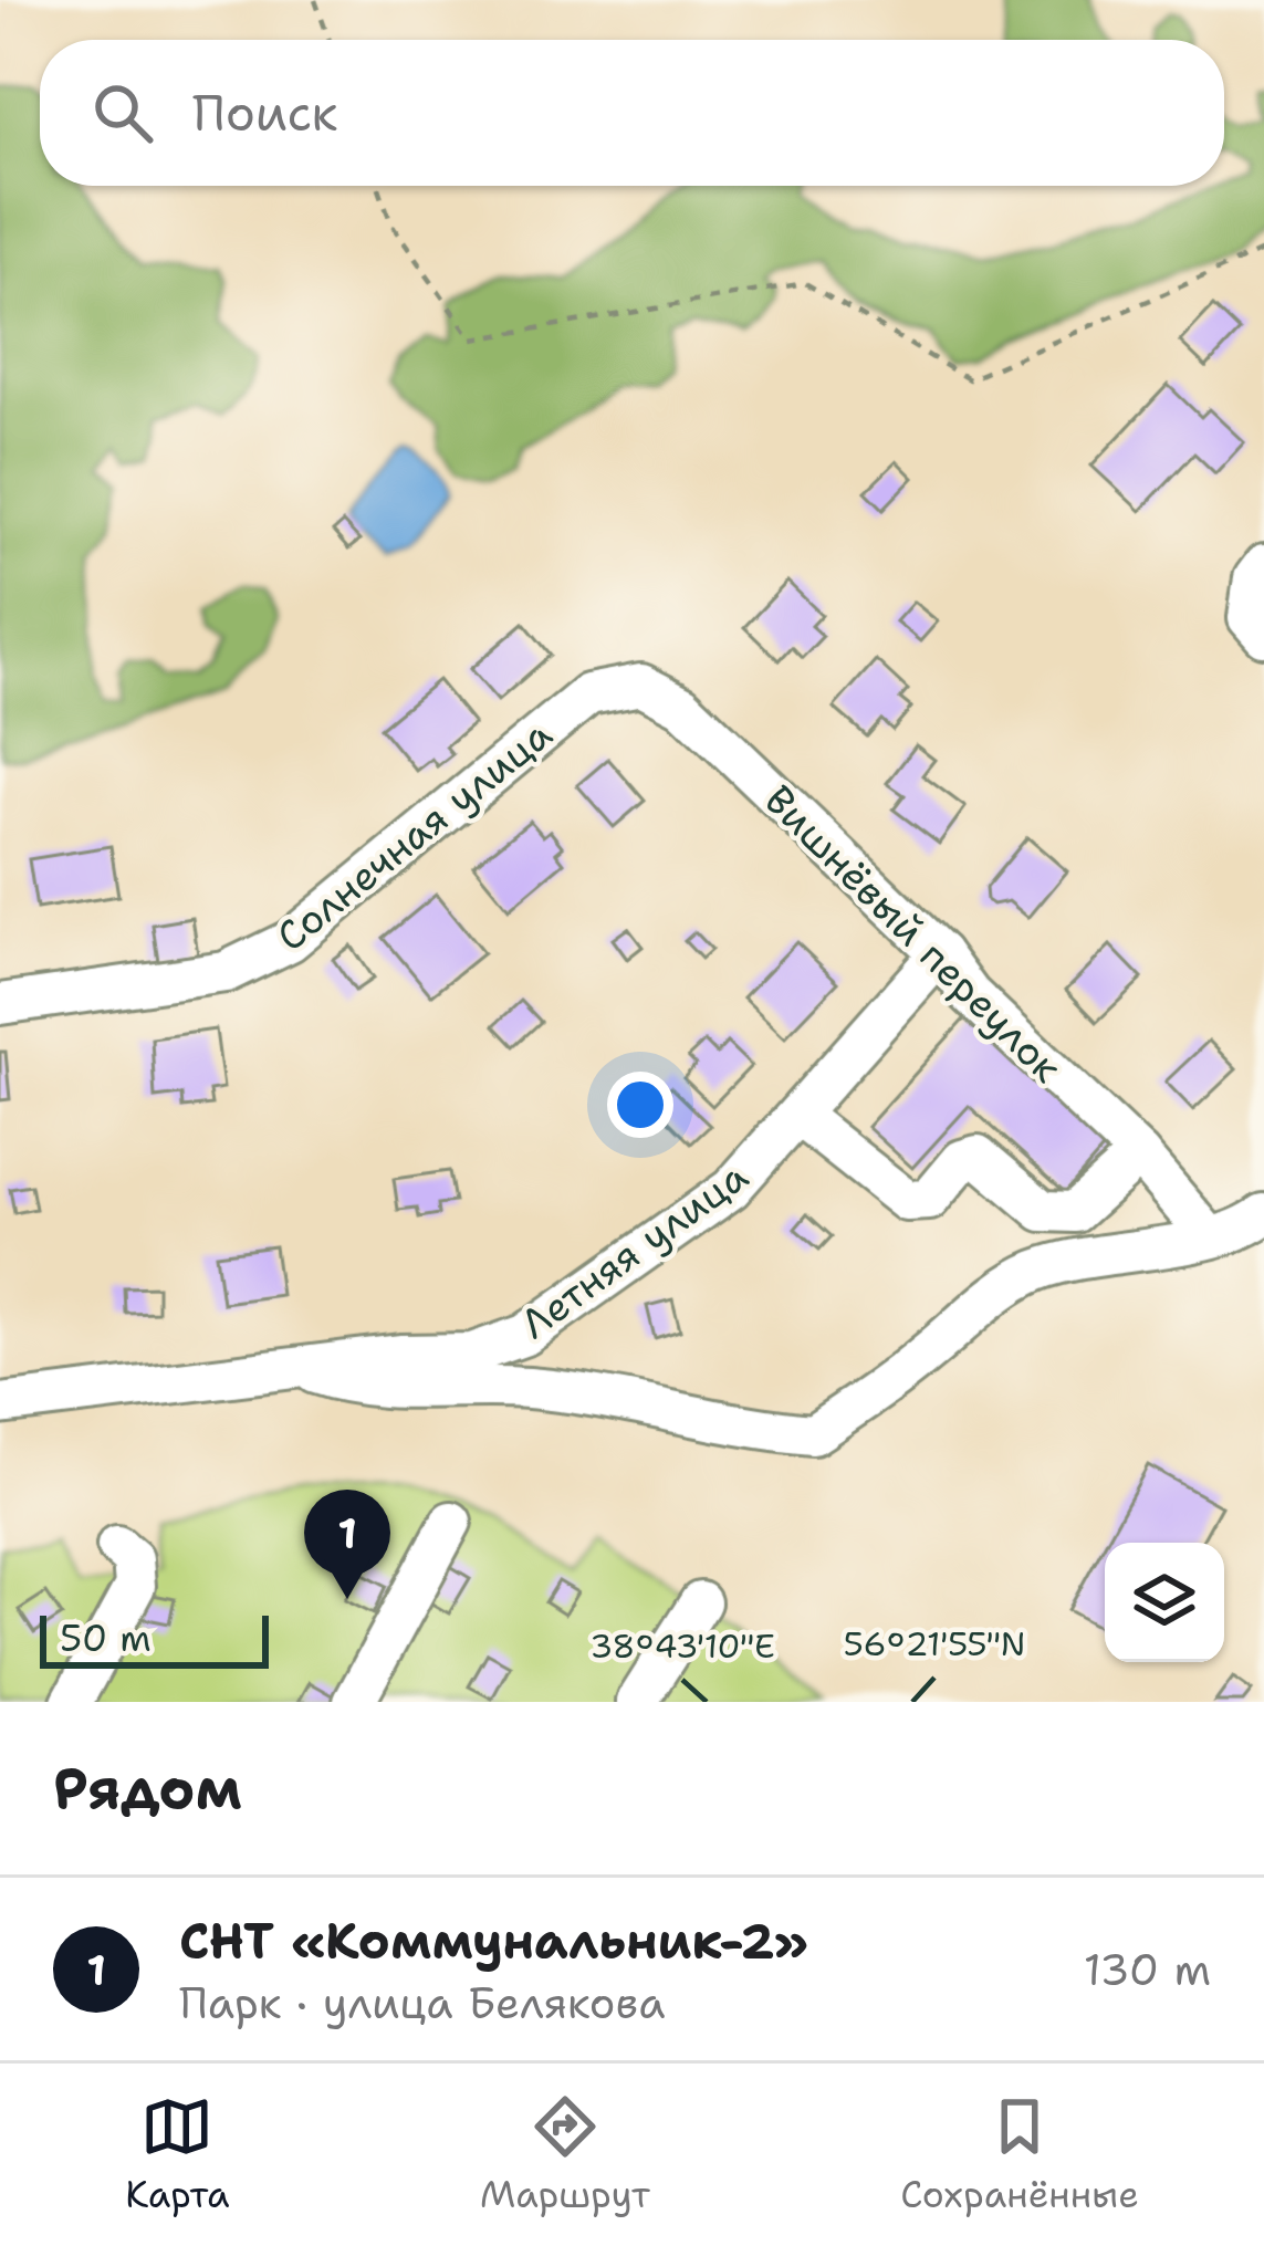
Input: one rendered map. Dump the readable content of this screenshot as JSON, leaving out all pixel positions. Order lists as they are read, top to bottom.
{
  "streets": {
    "street": ["Солнечная улица", "Вишнёвый переулок", "Летняя улица"]
  },
  "crossings": [
    ["Солнечная улица", "Вишнёвый переулок"],
    ["Вишнёвый переулок", "Летняя улица"]
  ],
  "scale_bar": "50 m",
  "page": {
    "search": "Поиск",
    "pins": "1",
    "scale": "50 m",
    "heading": "Рядом",
    "list": [
      {
        "mark": "1",
        "name": "СНТ «Коммунальник-2»",
        "note": "Парк · улица Белякова",
        "value": "130 m"
      }
    ],
    "nav": ["Карта", "Маршрут", "Сохранённые"]
  },
  "coordinates": ["56°21'55\"N", "38°43'10\"E"]
}
